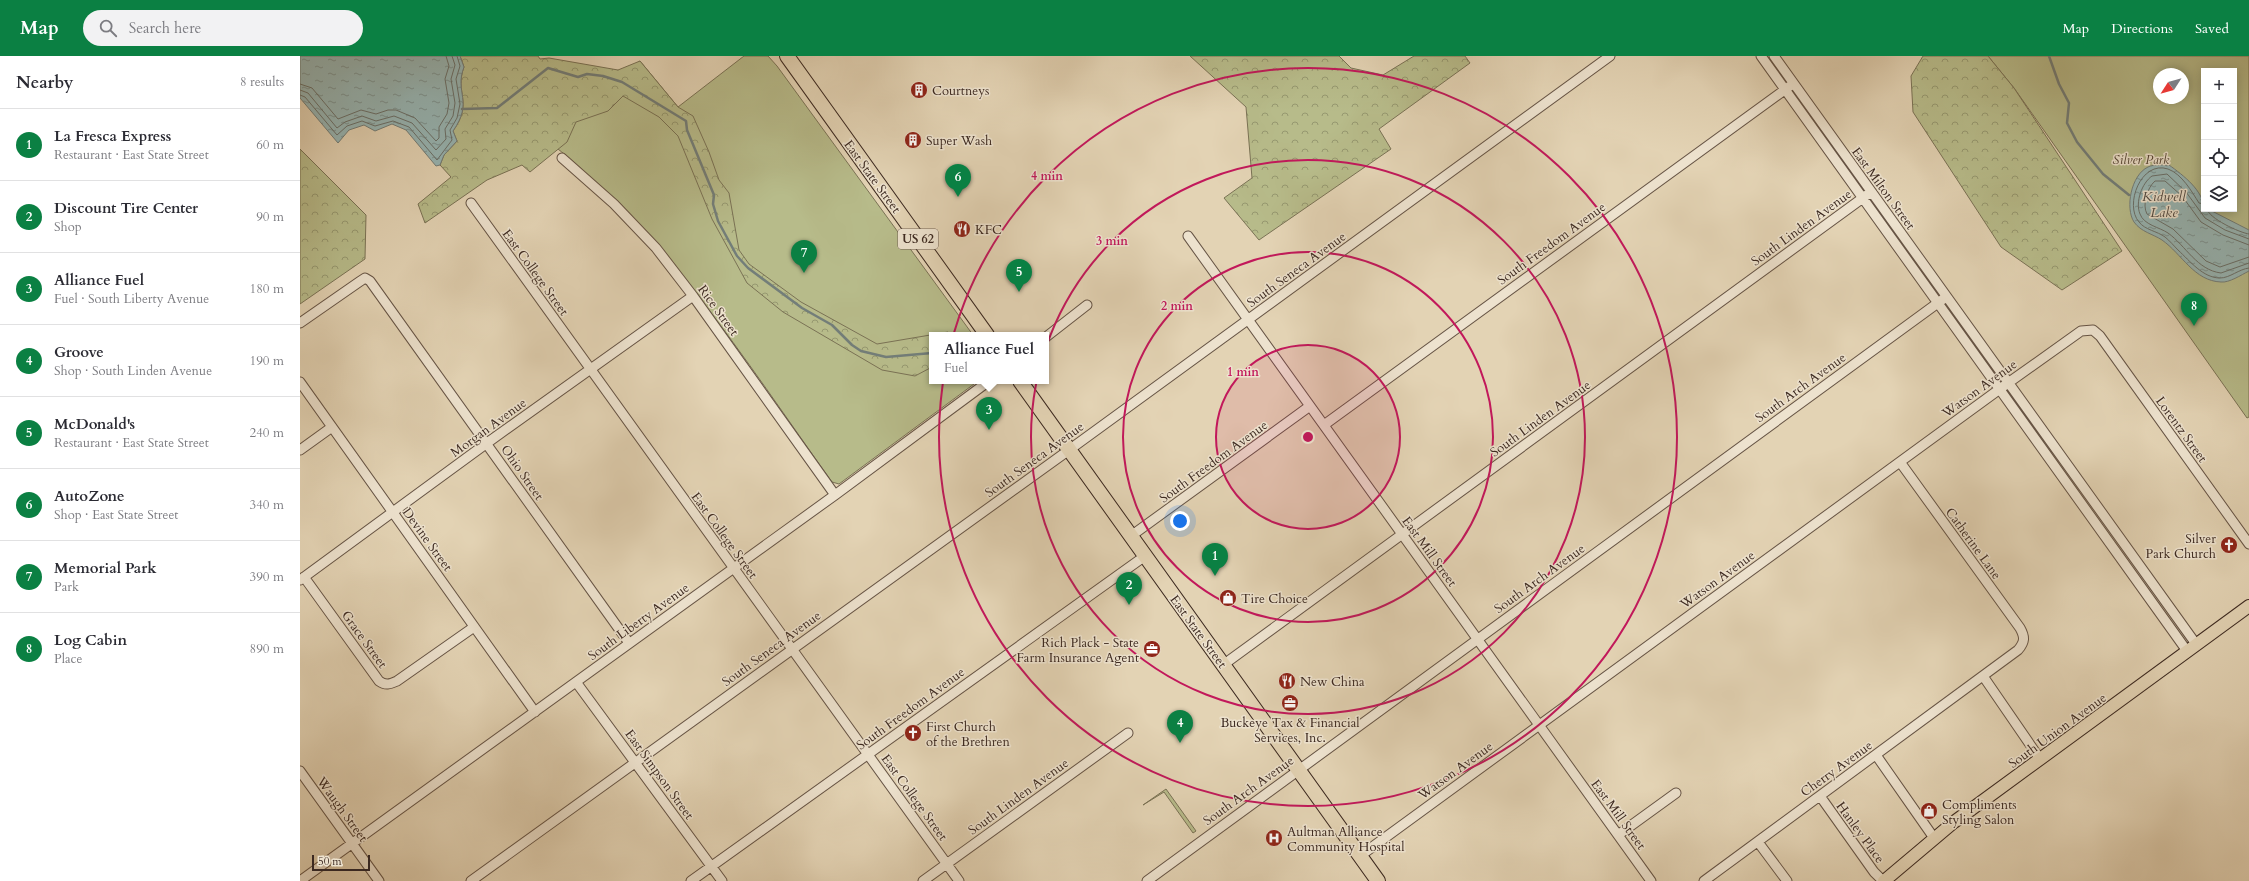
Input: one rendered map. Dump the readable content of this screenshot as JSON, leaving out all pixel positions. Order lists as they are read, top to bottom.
{
  "streets": {
    "highway": ["East State Street", "US 62"],
    "main road": ["South Union Avenue"],
    "street": [
      "East Milton Street",
      "South Linden Avenue",
      "South Freedom Avenue",
      "South Seneca Avenue",
      "East College Street",
      "Rice Street",
      "South Arch Avenue",
      "Watson Avenue",
      "Morgan Avenue",
      "Lorentz Street",
      "Ohio Street",
      "Devine Street",
      "Catherine Lane",
      "East Mill Street",
      "South Liberty Avenue",
      "Grace Street",
      "Cherry Avenue",
      "East Simpson Street",
      "Waugh Street",
      "Hanley Place"
    ]
  },
  "crossings": [
    ["East State Street", "South Linden Avenue"],
    ["East State Street", "South Freedom Avenue"],
    ["East State Street", "South Seneca Avenue"],
    ["East State Street", "South Arch Avenue"],
    ["East State Street", "Watson Avenue"],
    ["East Milton Street", "South Linden Avenue"],
    ["East Milton Street", "South Freedom Avenue"],
    ["East Milton Street", "South Arch Avenue"],
    ["East Milton Street", "Watson Avenue"],
    ["East Milton Street", "South Union Avenue"],
    ["South Linden Avenue", "East College Street"],
    ["South Linden Avenue", "East Mill Street"],
    ["South Freedom Avenue", "East College Street"],
    ["South Freedom Avenue", "East Mill Street"],
    ["South Freedom Avenue", "East Simpson Street"],
    ["South Seneca Avenue", "East College Street"],
    ["South Seneca Avenue", "East Mill Street"],
    ["South Seneca Avenue", "East Simpson Street"],
    ["East College Street", "Morgan Avenue"],
    ["East College Street", "South Liberty Avenue"],
    ["Rice Street", "Morgan Avenue"],
    ["Rice Street", "South Liberty Avenue"],
    ["South Arch Avenue", "East Mill Street"],
    ["Watson Avenue", "Lorentz Street"],
    ["Watson Avenue", "Catherine Lane"],
    ["Watson Avenue", "East Mill Street"],
    ["Morgan Avenue", "Ohio Street"],
    ["Morgan Avenue", "Devine Street"],
    ["Morgan Avenue", "Grace Street"],
    ["Ohio Street", "South Liberty Avenue"],
    ["Devine Street", "South Liberty Avenue"],
    ["Devine Street", "Grace Street"],
    ["Catherine Lane", "Cherry Avenue"],
    ["South Liberty Avenue", "East Simpson Street"],
    ["South Liberty Avenue", "Waugh Street"],
    ["South Union Avenue", "Hanley Place"],
    ["Cherry Avenue", "Hanley Place"]
  ],
  "water": ["Kidwell Lake"],
  "parks": ["Silver Park"],
  "places": {
    "building": ["Courtneys", "Super Wash"],
    "restaurant": ["KFC", "New China"],
    "church": ["Silver Park Church", "First Church of the Brethren"],
    "shop": ["Tire Choice", "Compliments Styling Salon"],
    "office": ["Rich Plack - State Farm Insurance Agent", "Buckeye Tax & Financial Services, Inc."],
    "hospital": ["Aultman Alliance Community Hospital"]
  },
  "scale_bar": "50 m",
  "north": "bottom left",
  "page": {
    "header": "Map",
    "search": "Search here",
    "nav": ["Map", "Directions", "Saved"],
    "heading": ["Nearby", "8 results"],
    "map_buttons": ["+", "−"],
    "list": [
      {
        "mark": "1",
        "name": "La Fresca Express",
        "note": "Restaurant · East State Street",
        "value": "60 m"
      },
      {
        "mark": "2",
        "name": "Discount Tire Center",
        "note": "Shop",
        "value": "90 m"
      },
      {
        "mark": "3",
        "name": "Alliance Fuel",
        "note": "Fuel · South Liberty Avenue",
        "value": "180 m"
      },
      {
        "mark": "4",
        "name": "Groove",
        "note": "Shop · South Linden Avenue",
        "value": "190 m"
      },
      {
        "mark": "5",
        "name": "McDonald's",
        "note": "Restaurant · East State Street",
        "value": "240 m"
      },
      {
        "mark": "6",
        "name": "AutoZone",
        "note": "Shop · East State Street",
        "value": "340 m"
      },
      {
        "mark": "7",
        "name": "Memorial Park",
        "note": "Park",
        "value": "390 m"
      },
      {
        "mark": "8",
        "name": "Log Cabin",
        "note": "Place",
        "value": "890 m"
      }
    ],
    "pins": [
      "6",
      "7",
      "5",
      "8",
      "3",
      "1",
      "2",
      "4"
    ],
    "popup": ["Alliance Fuel", "Fuel"],
    "scale": "50 m"
  },
  "rings": [
    "4 min",
    "3 min",
    "2 min",
    "1 min"
  ]
}
